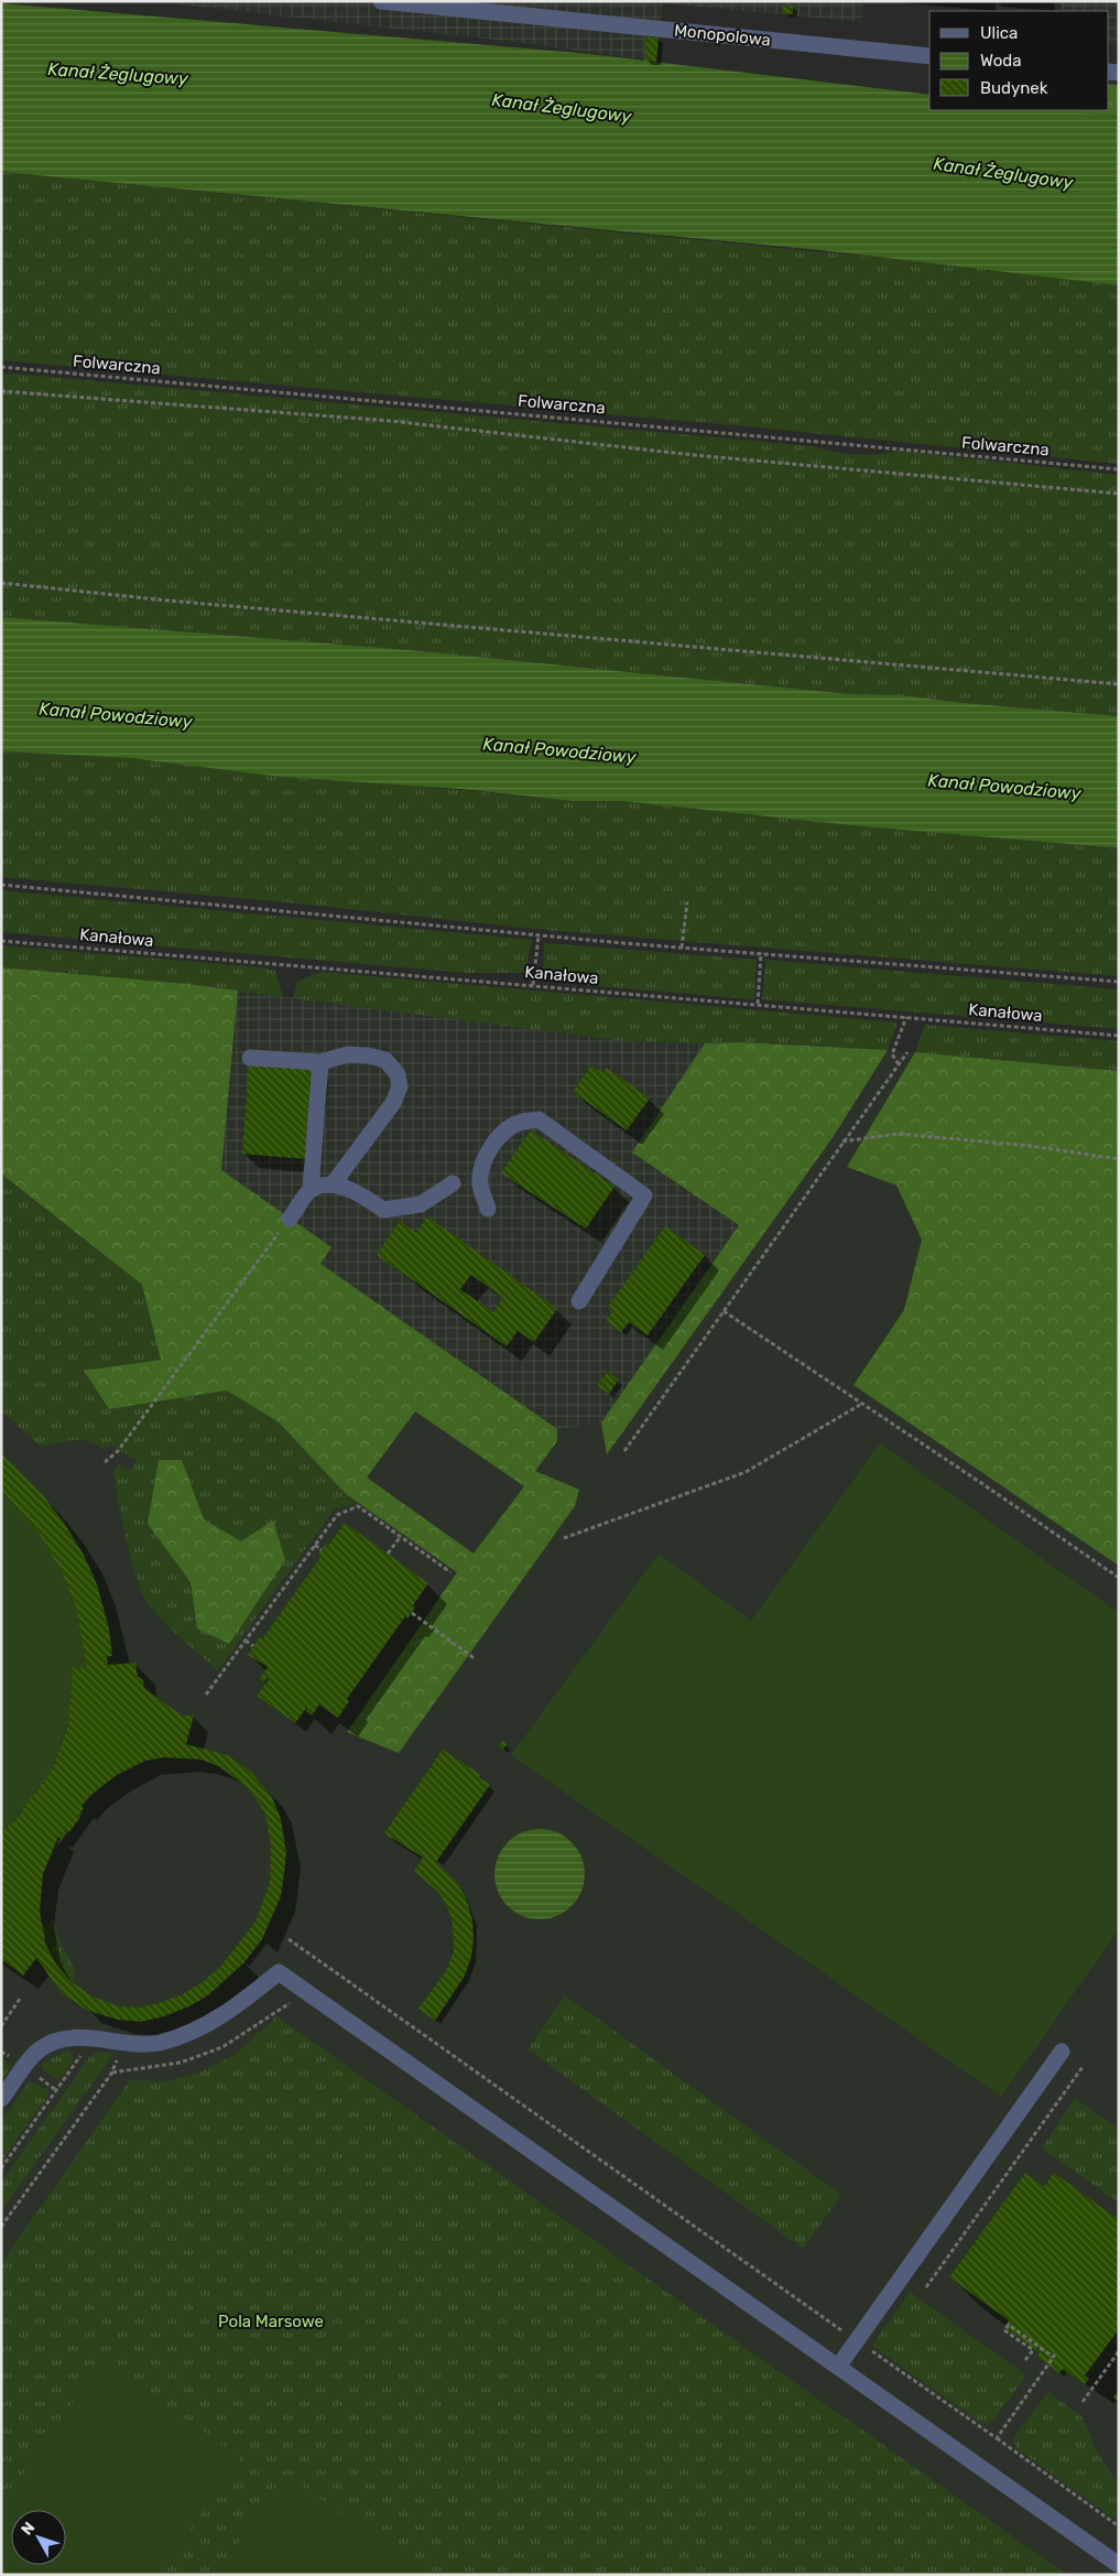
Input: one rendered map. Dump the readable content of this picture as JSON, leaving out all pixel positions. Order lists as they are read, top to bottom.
{
  "streets": {
    "street": ["Monopolowa"],
    "path": ["Folwarczna", "Kanałowa"]
  },
  "water": ["Kanał Żeglugowy", "Kanał Powodziowy"],
  "parks": ["Pola Marsowe"],
  "legend": ["Ulica", "Woda", "Budynek"],
  "north": "top left"
}
